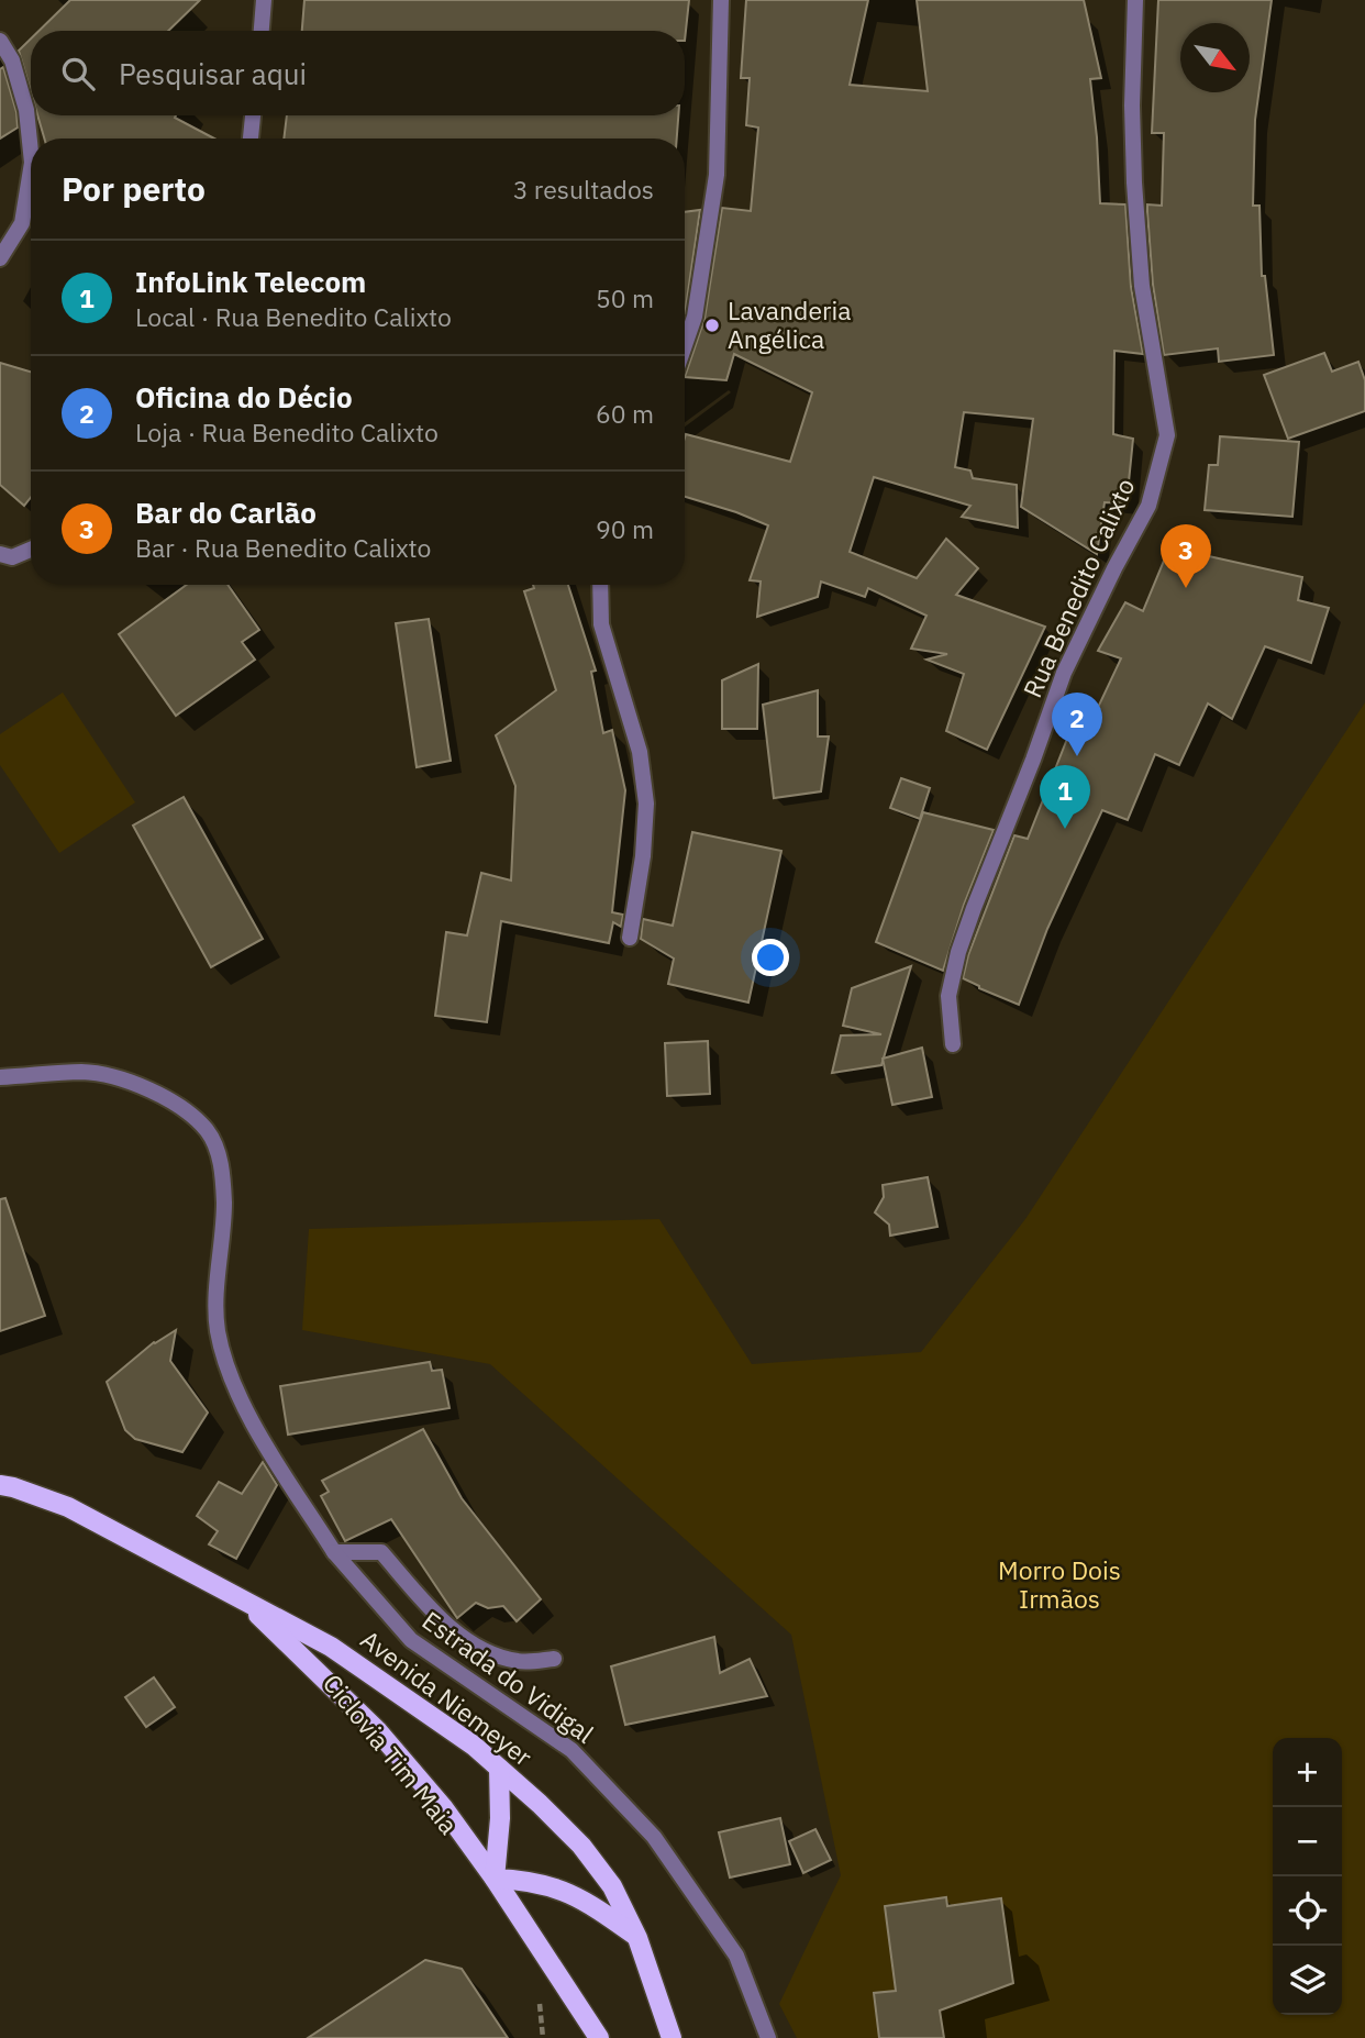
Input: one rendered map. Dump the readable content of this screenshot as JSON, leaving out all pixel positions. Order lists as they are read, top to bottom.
{
  "streets": {
    "main road": ["Avenida Niemeyer"],
    "street": ["Rua Benedito Calixto", "Estrada do Vidigal"]
  },
  "parks": ["Morro Dois Irmãos"],
  "places": ["Lavanderia Angélica"],
  "north": "bottom right",
  "page": {
    "search": "Pesquisar aqui",
    "heading": ["Por perto", "3 resultados"],
    "list": [
      {
        "mark": "1",
        "name": "InfoLink Telecom",
        "note": "Local · Rua Benedito Calixto",
        "value": "50 m"
      },
      {
        "mark": "2",
        "name": "Oficina do Décio",
        "note": "Loja · Rua Benedito Calixto",
        "value": "60 m"
      },
      {
        "mark": "3",
        "name": "Bar do Carlão",
        "note": "Bar · Rua Benedito Calixto",
        "value": "90 m"
      }
    ],
    "pins": ["3", "2", "1"],
    "map_buttons": ["+", "−"]
  }
}
